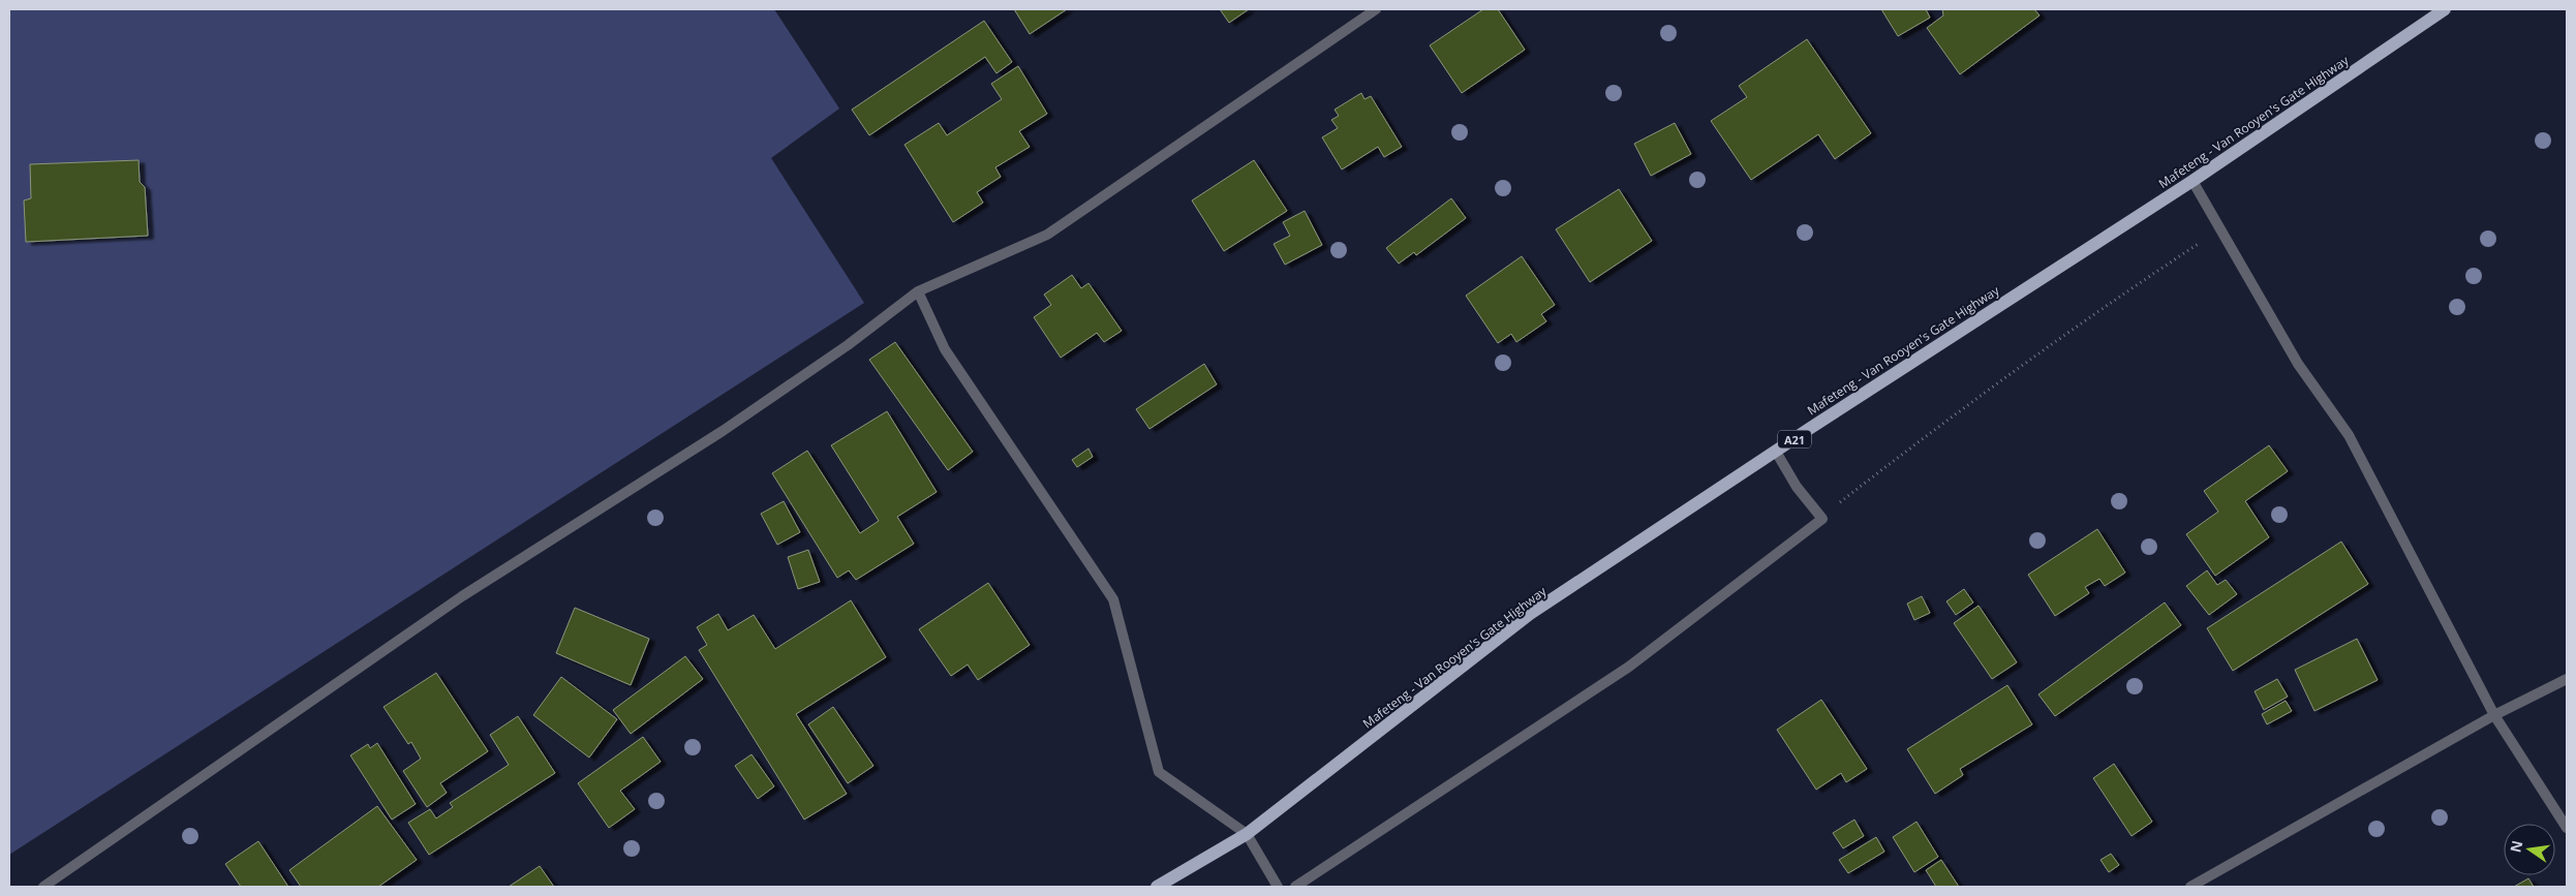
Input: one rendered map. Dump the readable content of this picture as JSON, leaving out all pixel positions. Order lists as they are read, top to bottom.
{
  "streets": {
    "main road": ["Mafeteng - Van Rooyen's Gate Highway", "A21"]
  },
  "north": "left"
}
